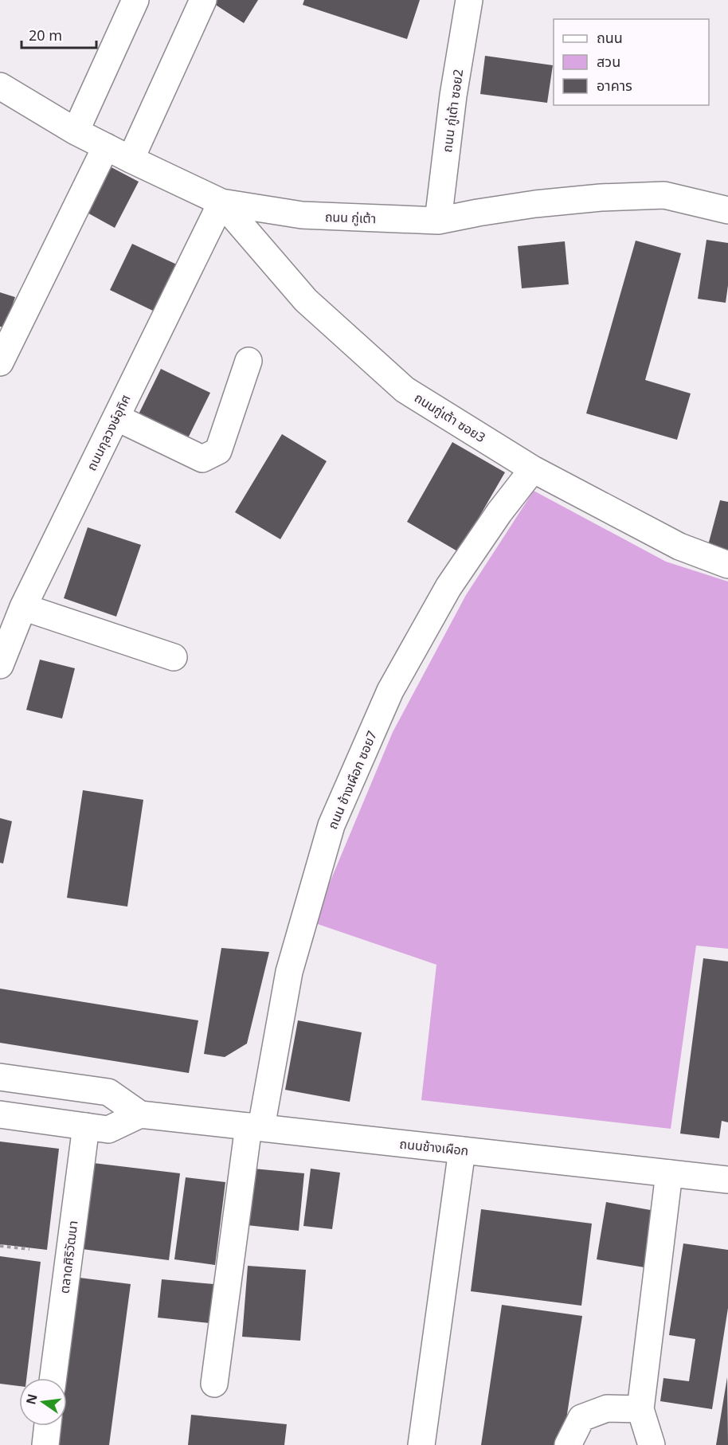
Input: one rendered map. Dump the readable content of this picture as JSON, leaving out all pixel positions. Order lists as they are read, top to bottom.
{
  "streets": {
    "street": [
      "ถนน กู่เต้า ซอย2",
      "ถนน กู่เต้า",
      "ถนนกู่เต้า ซอย3",
      "ถนนกุลวงษ์อุทิศ",
      "ถนน ช้างเผือก ซอย7",
      "ถนนช้างเผือก",
      "ตลาดศิริวัฒนา"
    ]
  },
  "crossings": [
    ["ถนน กู่เต้า ซอย2", "ถนน กู่เต้า"],
    ["ถนน กู่เต้า", "ถนนกู่เต้า ซอย3"],
    ["ถนน กู่เต้า", "ถนนกุลวงษ์อุทิศ"],
    ["ถนนกู่เต้า ซอย3", "ถนนกุลวงษ์อุทิศ"],
    ["ถนนกู่เต้า ซอย3", "ถนน ช้างเผือก ซอย7"],
    ["ถนน ช้างเผือก ซอย7", "ถนนช้างเผือก"]
  ],
  "legend": ["ถนน", "สวน", "อาคาร"],
  "scale_bar": "20 m",
  "north": "left"
}
